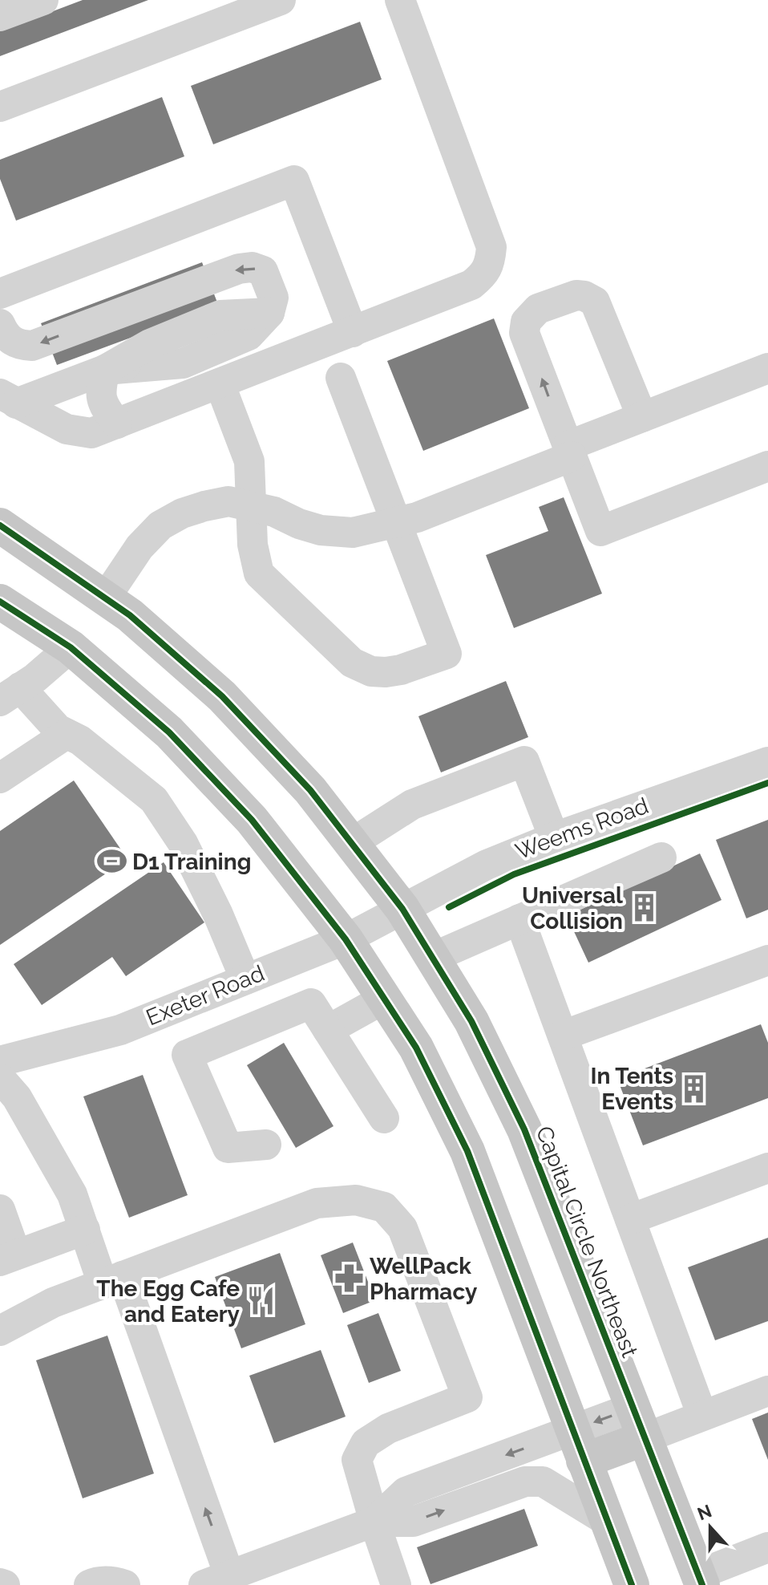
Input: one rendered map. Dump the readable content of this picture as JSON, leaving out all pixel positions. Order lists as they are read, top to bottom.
{
  "streets": {
    "main road": ["Capital Circle Northeast"],
    "street": ["Weems Road", "Exeter Road"]
  },
  "crossings": [
    ["Weems Road", "Exeter Road"],
    ["Weems Road", "Capital Circle Northeast"],
    ["Exeter Road", "Capital Circle Northeast"]
  ],
  "places": {
    "sports": ["D1 Training"],
    "building": ["Universal Collision", "In Tents Events"],
    "pharmacy": ["WellPack Pharmacy"],
    "restaurant": ["The Egg Cafe and Eatery"]
  },
  "north": "top"
}
